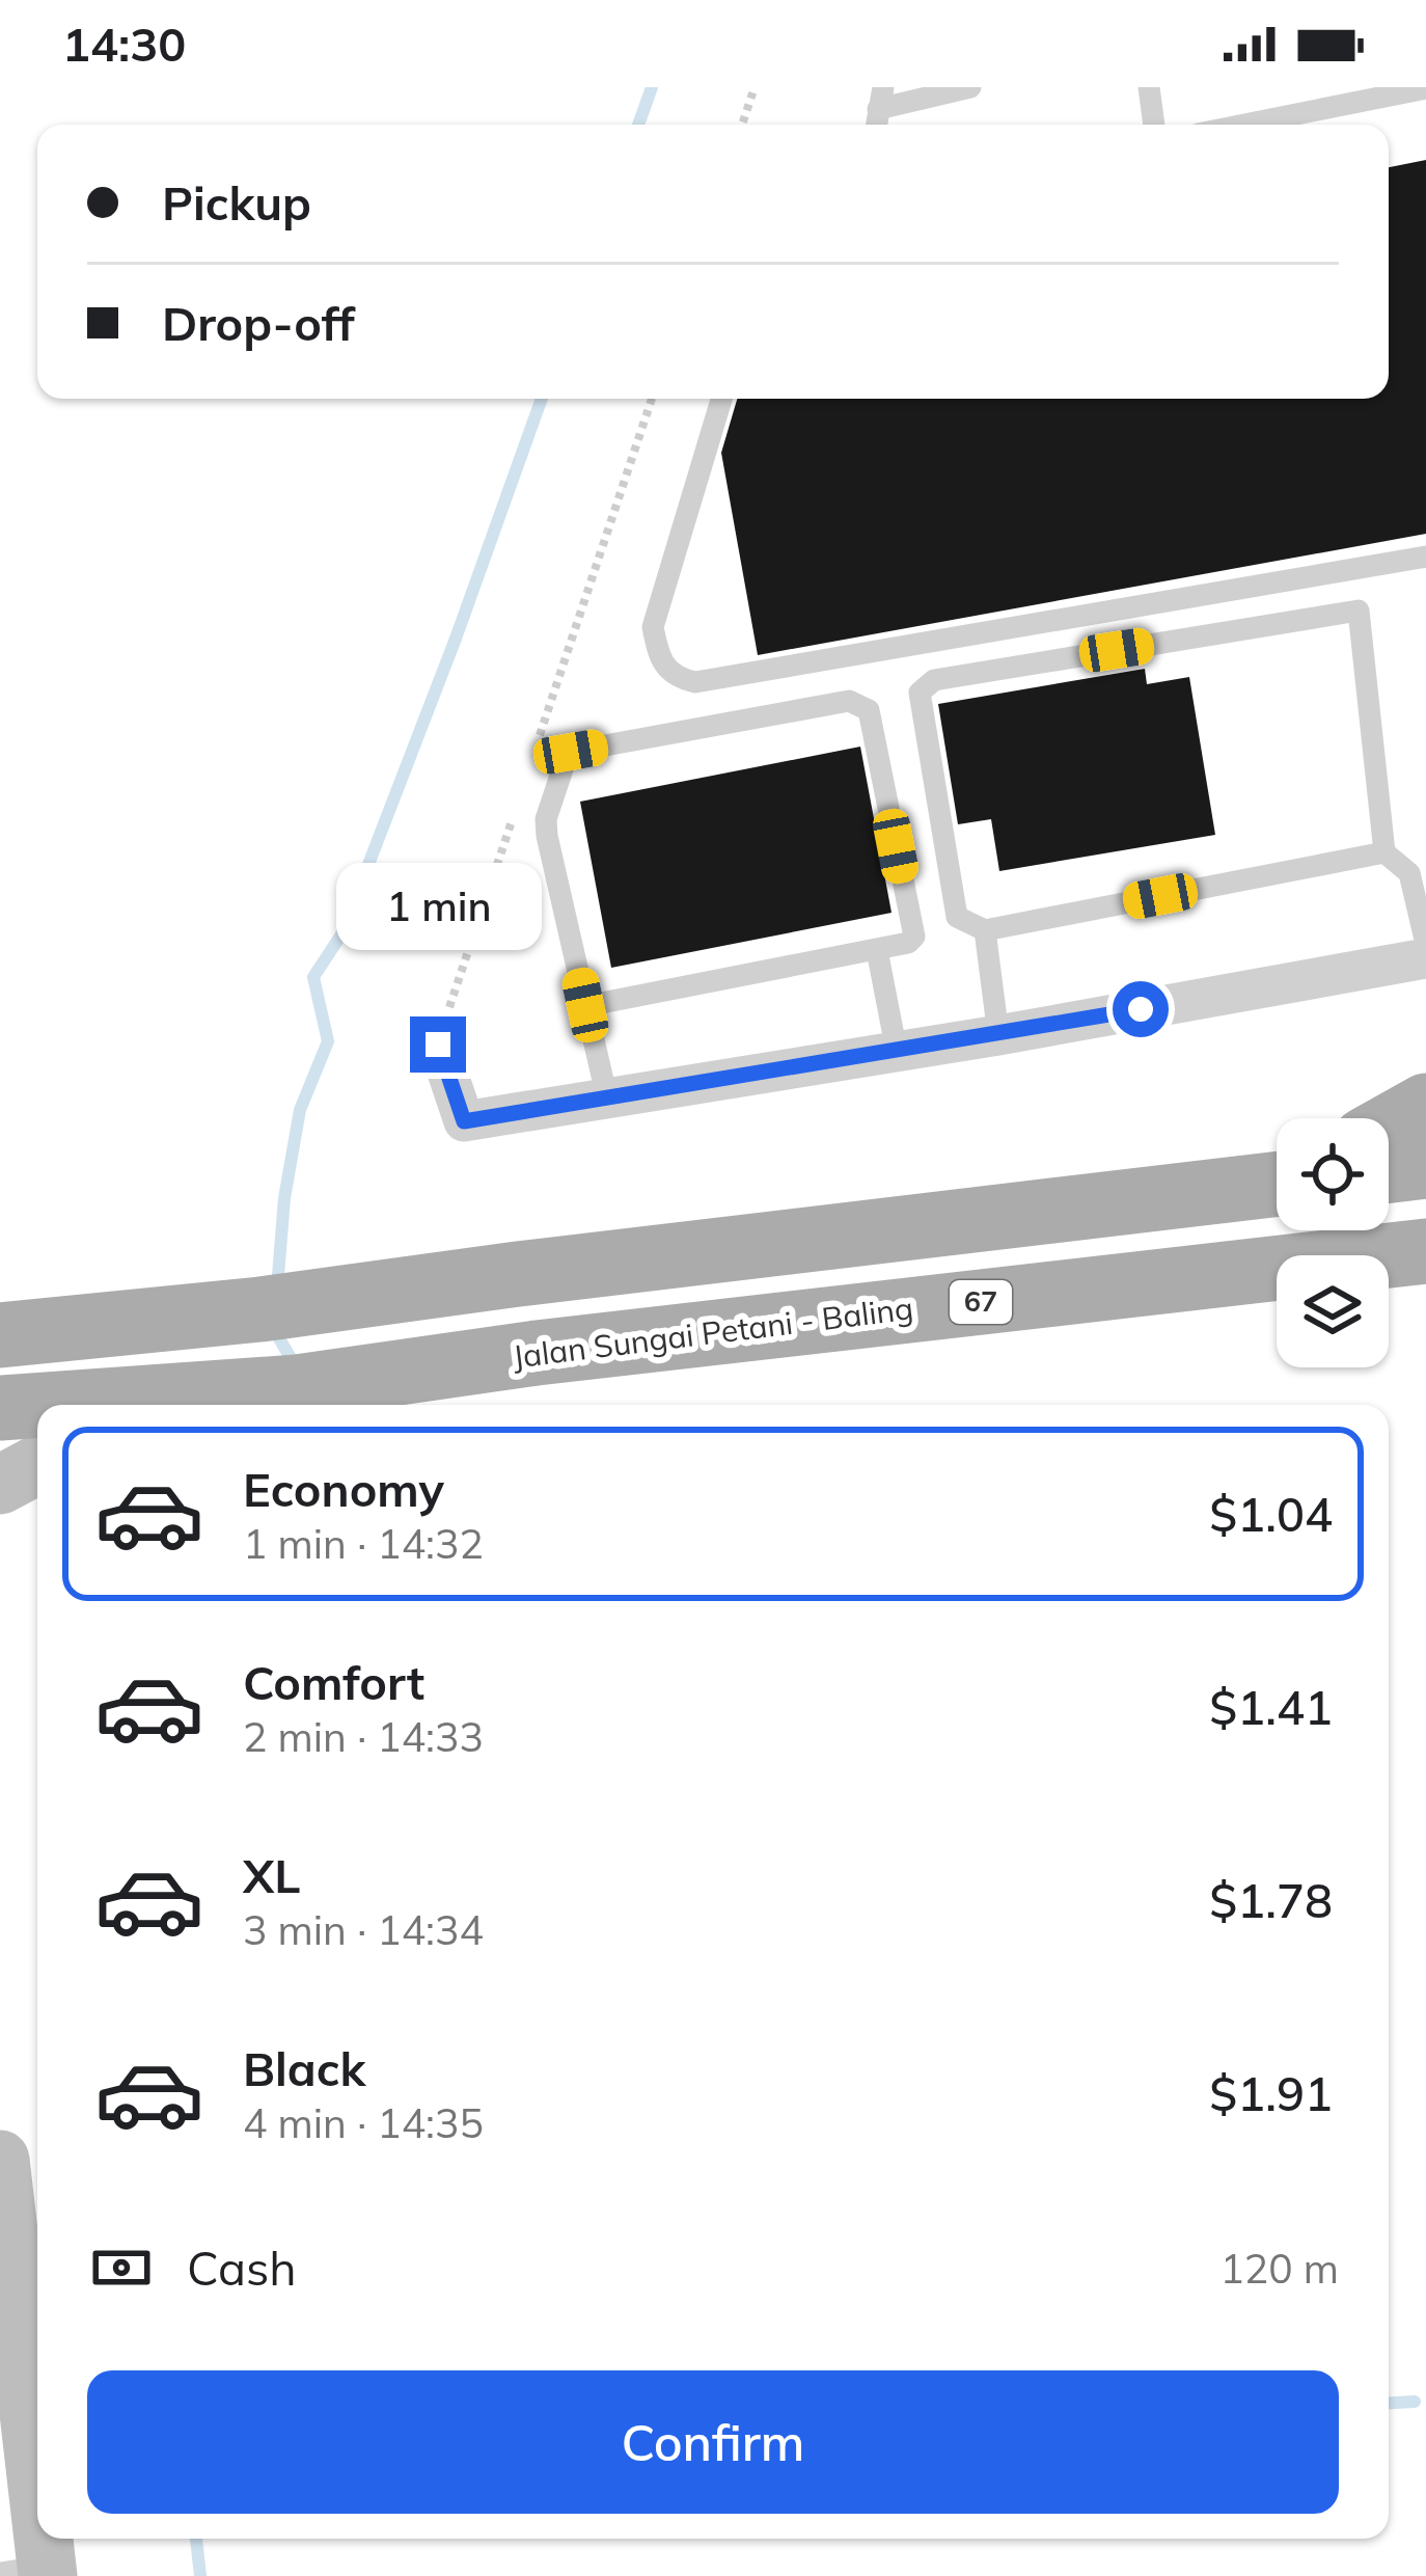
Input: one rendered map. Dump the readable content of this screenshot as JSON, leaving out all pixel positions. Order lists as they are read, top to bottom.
{
  "streets": {
    "main road": ["67", "Jalan Sungai Petani - Baling"]
  },
  "page": {
    "status": "14:30",
    "banner": ["Pickup", "Drop-off"],
    "bubble": "1 min",
    "list": [
      {
        "name": "Economy",
        "note": "1 min · 14:32",
        "value": "$1.04"
      },
      {
        "name": "Comfort",
        "note": "2 min · 14:33",
        "value": "$1.41"
      },
      {
        "name": "XL",
        "note": "3 min · 14:34",
        "value": "$1.78"
      },
      {
        "name": "Black",
        "note": "4 min · 14:35",
        "value": "$1.91"
      }
    ],
    "pay": ["Cash", "120 m"],
    "buttons": "Confirm"
  }
}
